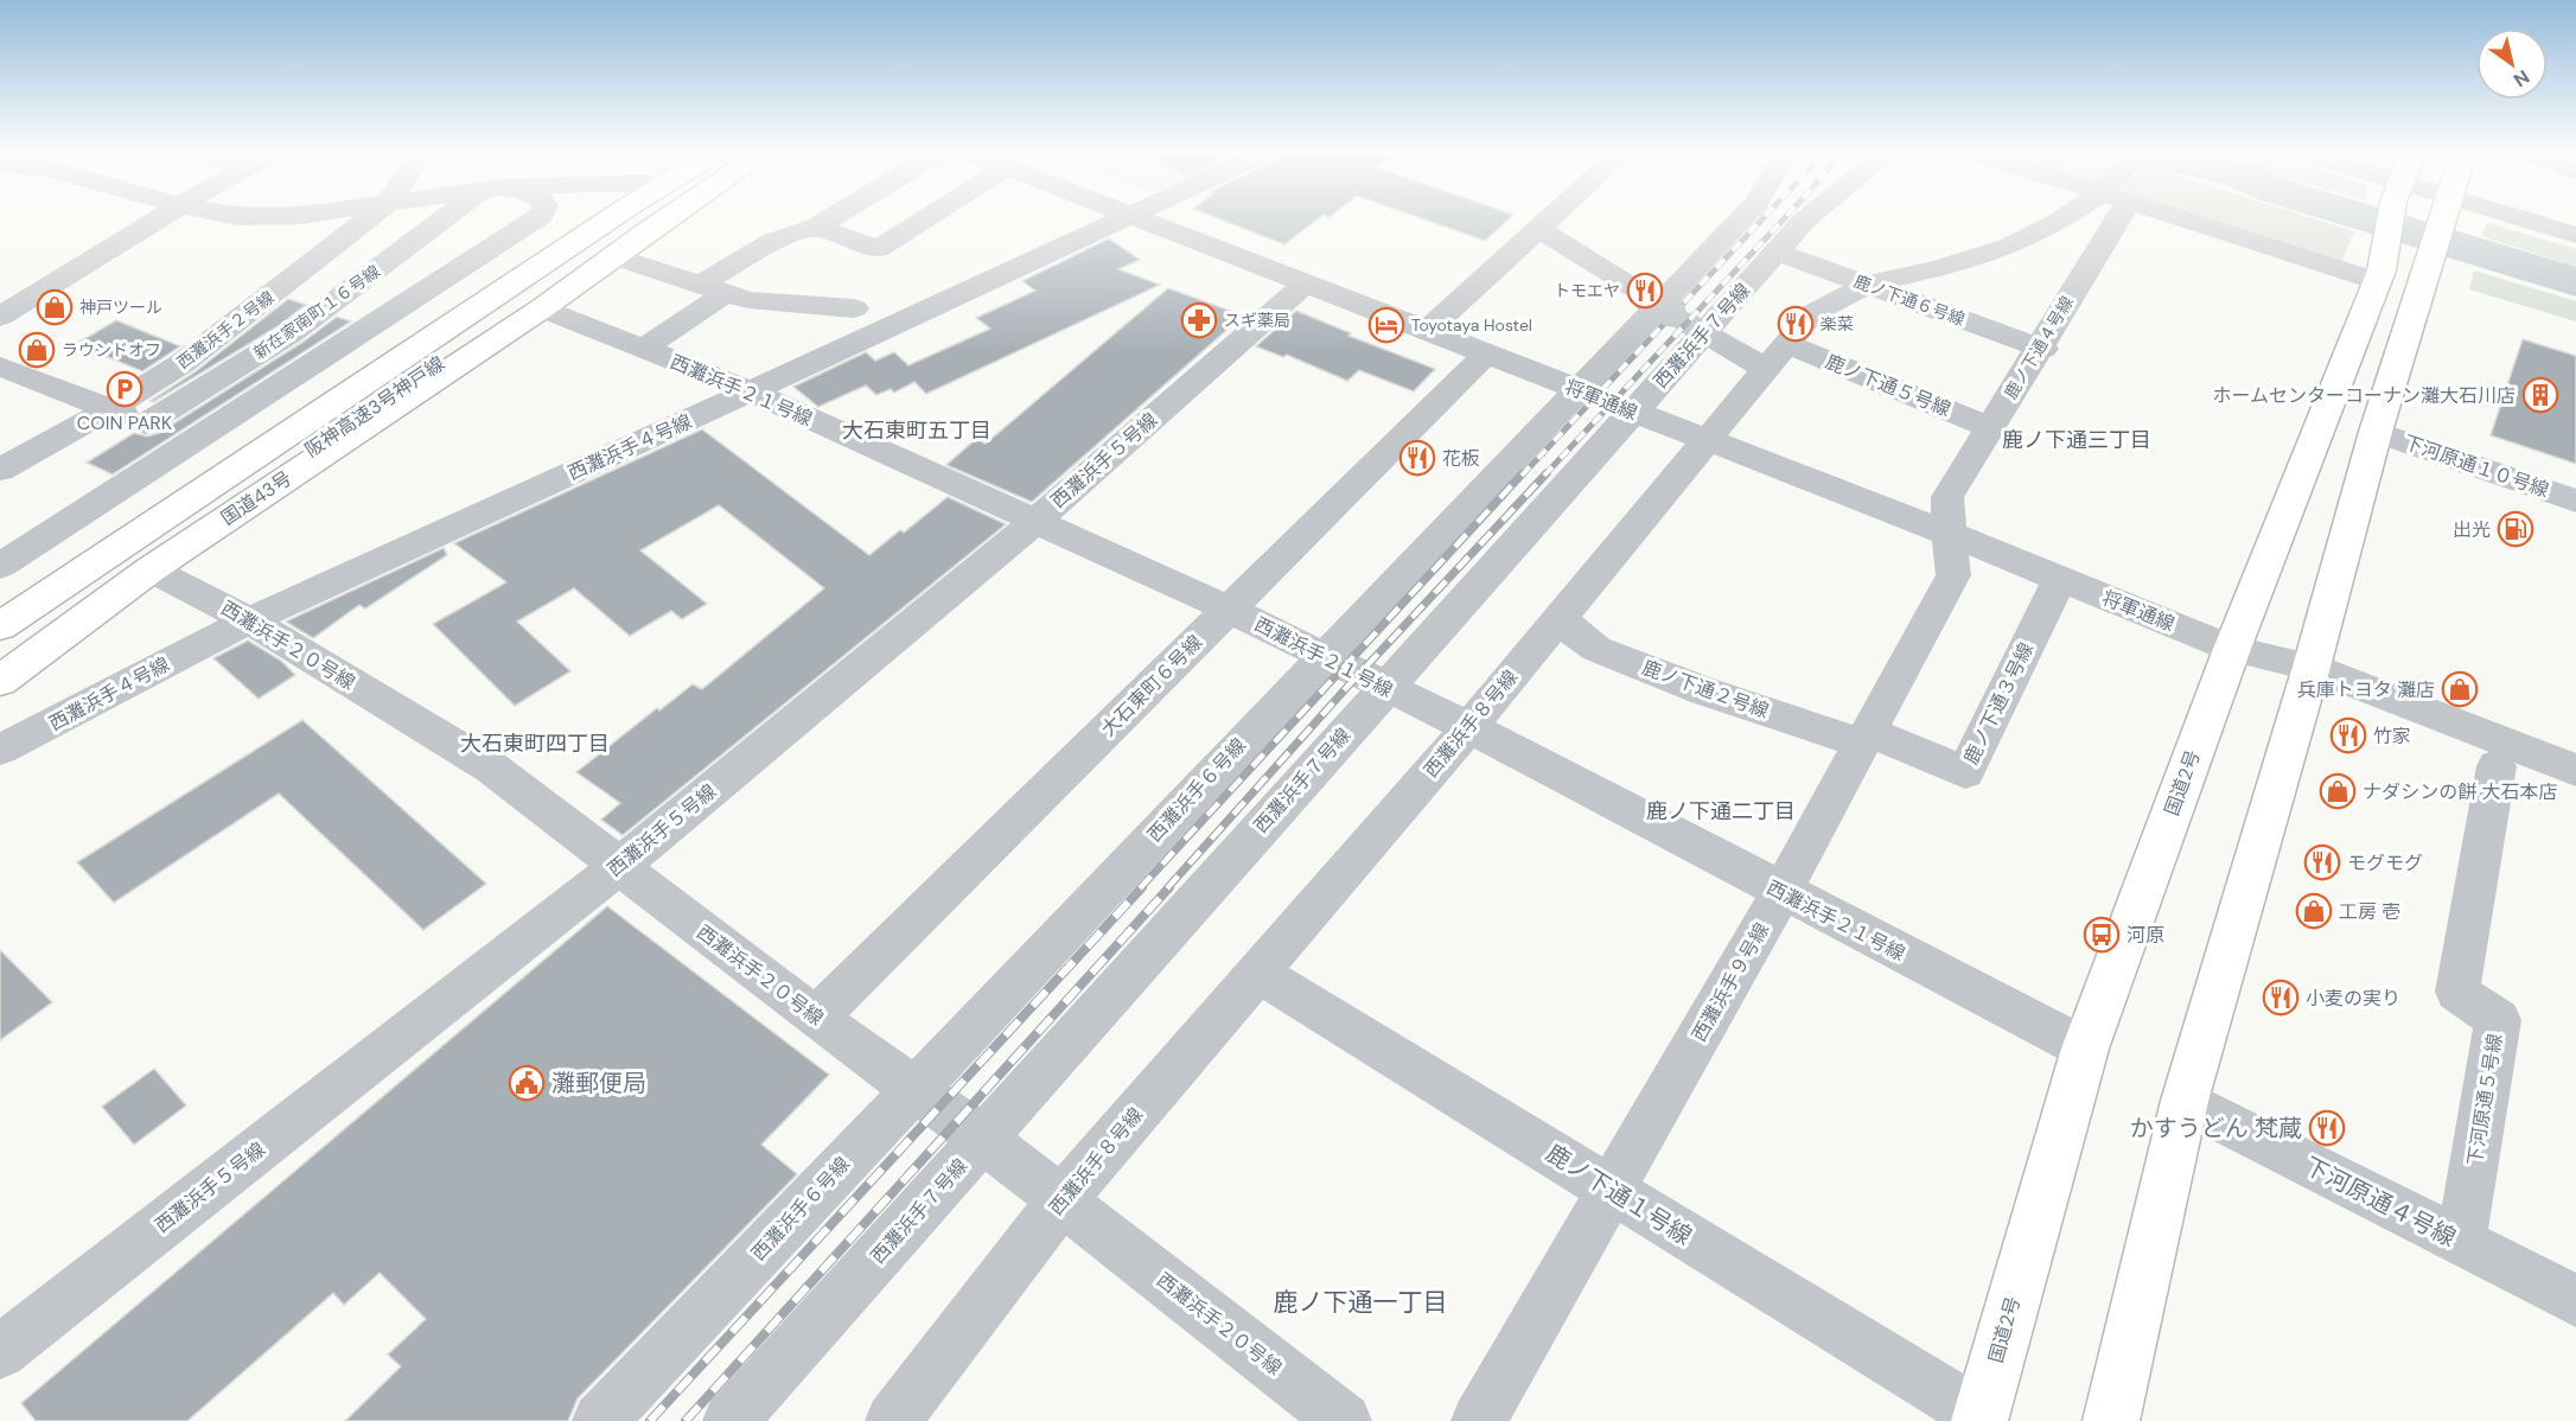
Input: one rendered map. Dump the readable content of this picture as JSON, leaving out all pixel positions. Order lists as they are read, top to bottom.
{
  "streets": {
    "highway": ["阪神高速3号神戸線", "国道43号", "国道2号"],
    "street": [
      "鹿ノ下通６号線",
      "新在家南町１６号線",
      "西灘浜手２号線",
      "西灘浜手７号線",
      "鹿ノ下通４号線",
      "鹿ノ下通５号線",
      "西灘浜手２１号線",
      "将軍通線",
      "西灘浜手４号線",
      "西灘浜手５号線",
      "下河原通１０号線",
      "西灘浜手２０号線",
      "大石東町６号線",
      "鹿ノ下通２号線",
      "鹿ノ下通３号線",
      "西灘浜手８号線",
      "西灘浜手６号線",
      "西灘浜手９号線",
      "下河原通５号線",
      "鹿ノ下通１号線",
      "下河原通４号線"
    ]
  },
  "crossings": [
    ["鹿ノ下通６号線", "西灘浜手７号線"],
    ["鹿ノ下通６号線", "鹿ノ下通４号線"],
    ["鹿ノ下通６号線", "西灘浜手８号線"],
    ["西灘浜手７号線", "鹿ノ下通５号線"],
    ["西灘浜手７号線", "西灘浜手２１号線"],
    ["西灘浜手７号線", "将軍通線"],
    ["西灘浜手７号線", "西灘浜手２０号線"],
    ["鹿ノ下通４号線", "鹿ノ下通５号線"],
    ["鹿ノ下通４号線", "将軍通線"],
    ["鹿ノ下通４号線", "西灘浜手９号線"],
    ["鹿ノ下通５号線", "西灘浜手８号線"],
    ["西灘浜手２１号線", "西灘浜手４号線"],
    ["西灘浜手２１号線", "西灘浜手５号線"],
    ["西灘浜手２１号線", "国道43号"],
    ["西灘浜手２１号線", "大石東町６号線"],
    ["西灘浜手２１号線", "西灘浜手８号線"],
    ["西灘浜手２１号線", "国道2号"],
    ["西灘浜手２１号線", "西灘浜手６号線"],
    ["西灘浜手２１号線", "西灘浜手９号線"],
    ["将軍通線", "西灘浜手５号線"],
    ["将軍通線", "大石東町６号線"],
    ["将軍通線", "鹿ノ下通３号線"],
    ["将軍通線", "西灘浜手８号線"],
    ["将軍通線", "国道2号"],
    ["将軍通線", "西灘浜手６号線"],
    ["将軍通線", "西灘浜手９号線"],
    ["西灘浜手４号線", "西灘浜手２０号線"],
    ["西灘浜手５号線", "西灘浜手２０号線"],
    ["国道43号", "西灘浜手２０号線"],
    ["西灘浜手２０号線", "大石東町６号線"],
    ["西灘浜手２０号線", "西灘浜手８号線"],
    ["西灘浜手２０号線", "西灘浜手６号線"],
    ["鹿ノ下通２号線", "鹿ノ下通３号線"],
    ["鹿ノ下通２号線", "西灘浜手８号線"],
    ["鹿ノ下通２号線", "西灘浜手９号線"],
    ["鹿ノ下通３号線", "西灘浜手９号線"],
    ["西灘浜手８号線", "鹿ノ下通１号線"],
    ["国道2号", "鹿ノ下通１号線"],
    ["西灘浜手９号線", "鹿ノ下通１号線"],
    ["下河原通５号線", "下河原通４号線"]
  ],
  "districts": [
    "大石東町五丁目",
    "鹿ノ下通三丁目",
    "大石東町四丁目",
    "鹿ノ下通二丁目",
    "鹿ノ下通一丁目"
  ],
  "places": {
    "restaurant": [
      "トモエヤ",
      "楽菜",
      "花板",
      "竹家",
      "モグモグ",
      "小麦の実り",
      "かすうどん 梵蔵"
    ],
    "shop": [
      "神戸ツール",
      "ラウンドオフ",
      "兵庫トヨタ 灘店",
      "ナダシンの餅 大石本店",
      "工房 壱"
    ],
    "pharmacy": ["スギ薬局"],
    "hotel": ["Toyotaya Hostel"],
    "parking": ["COIN PARK"],
    "building": ["ホームセンターコーナン灘大石川店"],
    "fuel station": ["出光"],
    "bus stop": ["河原"],
    "public building": ["灘郵便局"]
  },
  "north": "bottom right"
}
